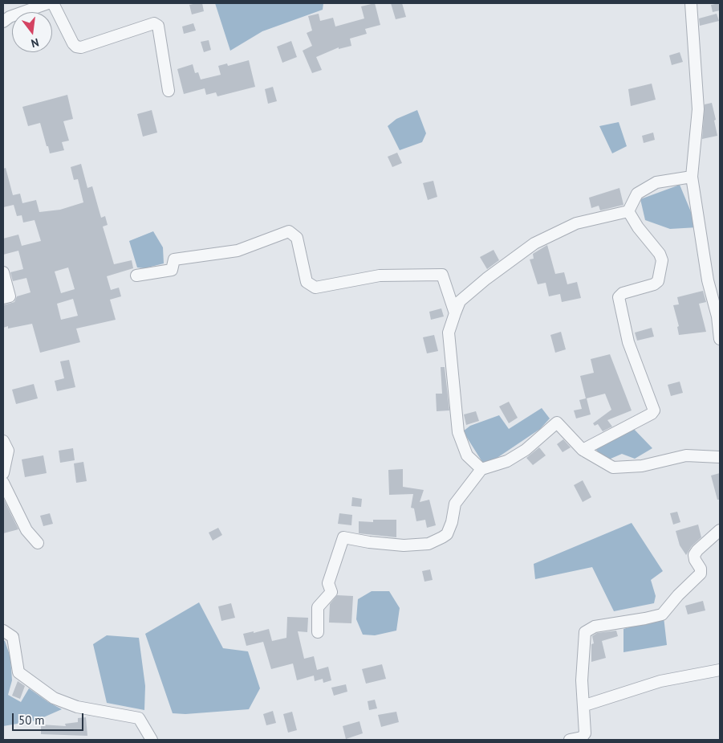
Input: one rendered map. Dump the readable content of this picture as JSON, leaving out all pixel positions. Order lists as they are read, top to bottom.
{
  "scale_bar": "50 m",
  "north": "bottom"
}
